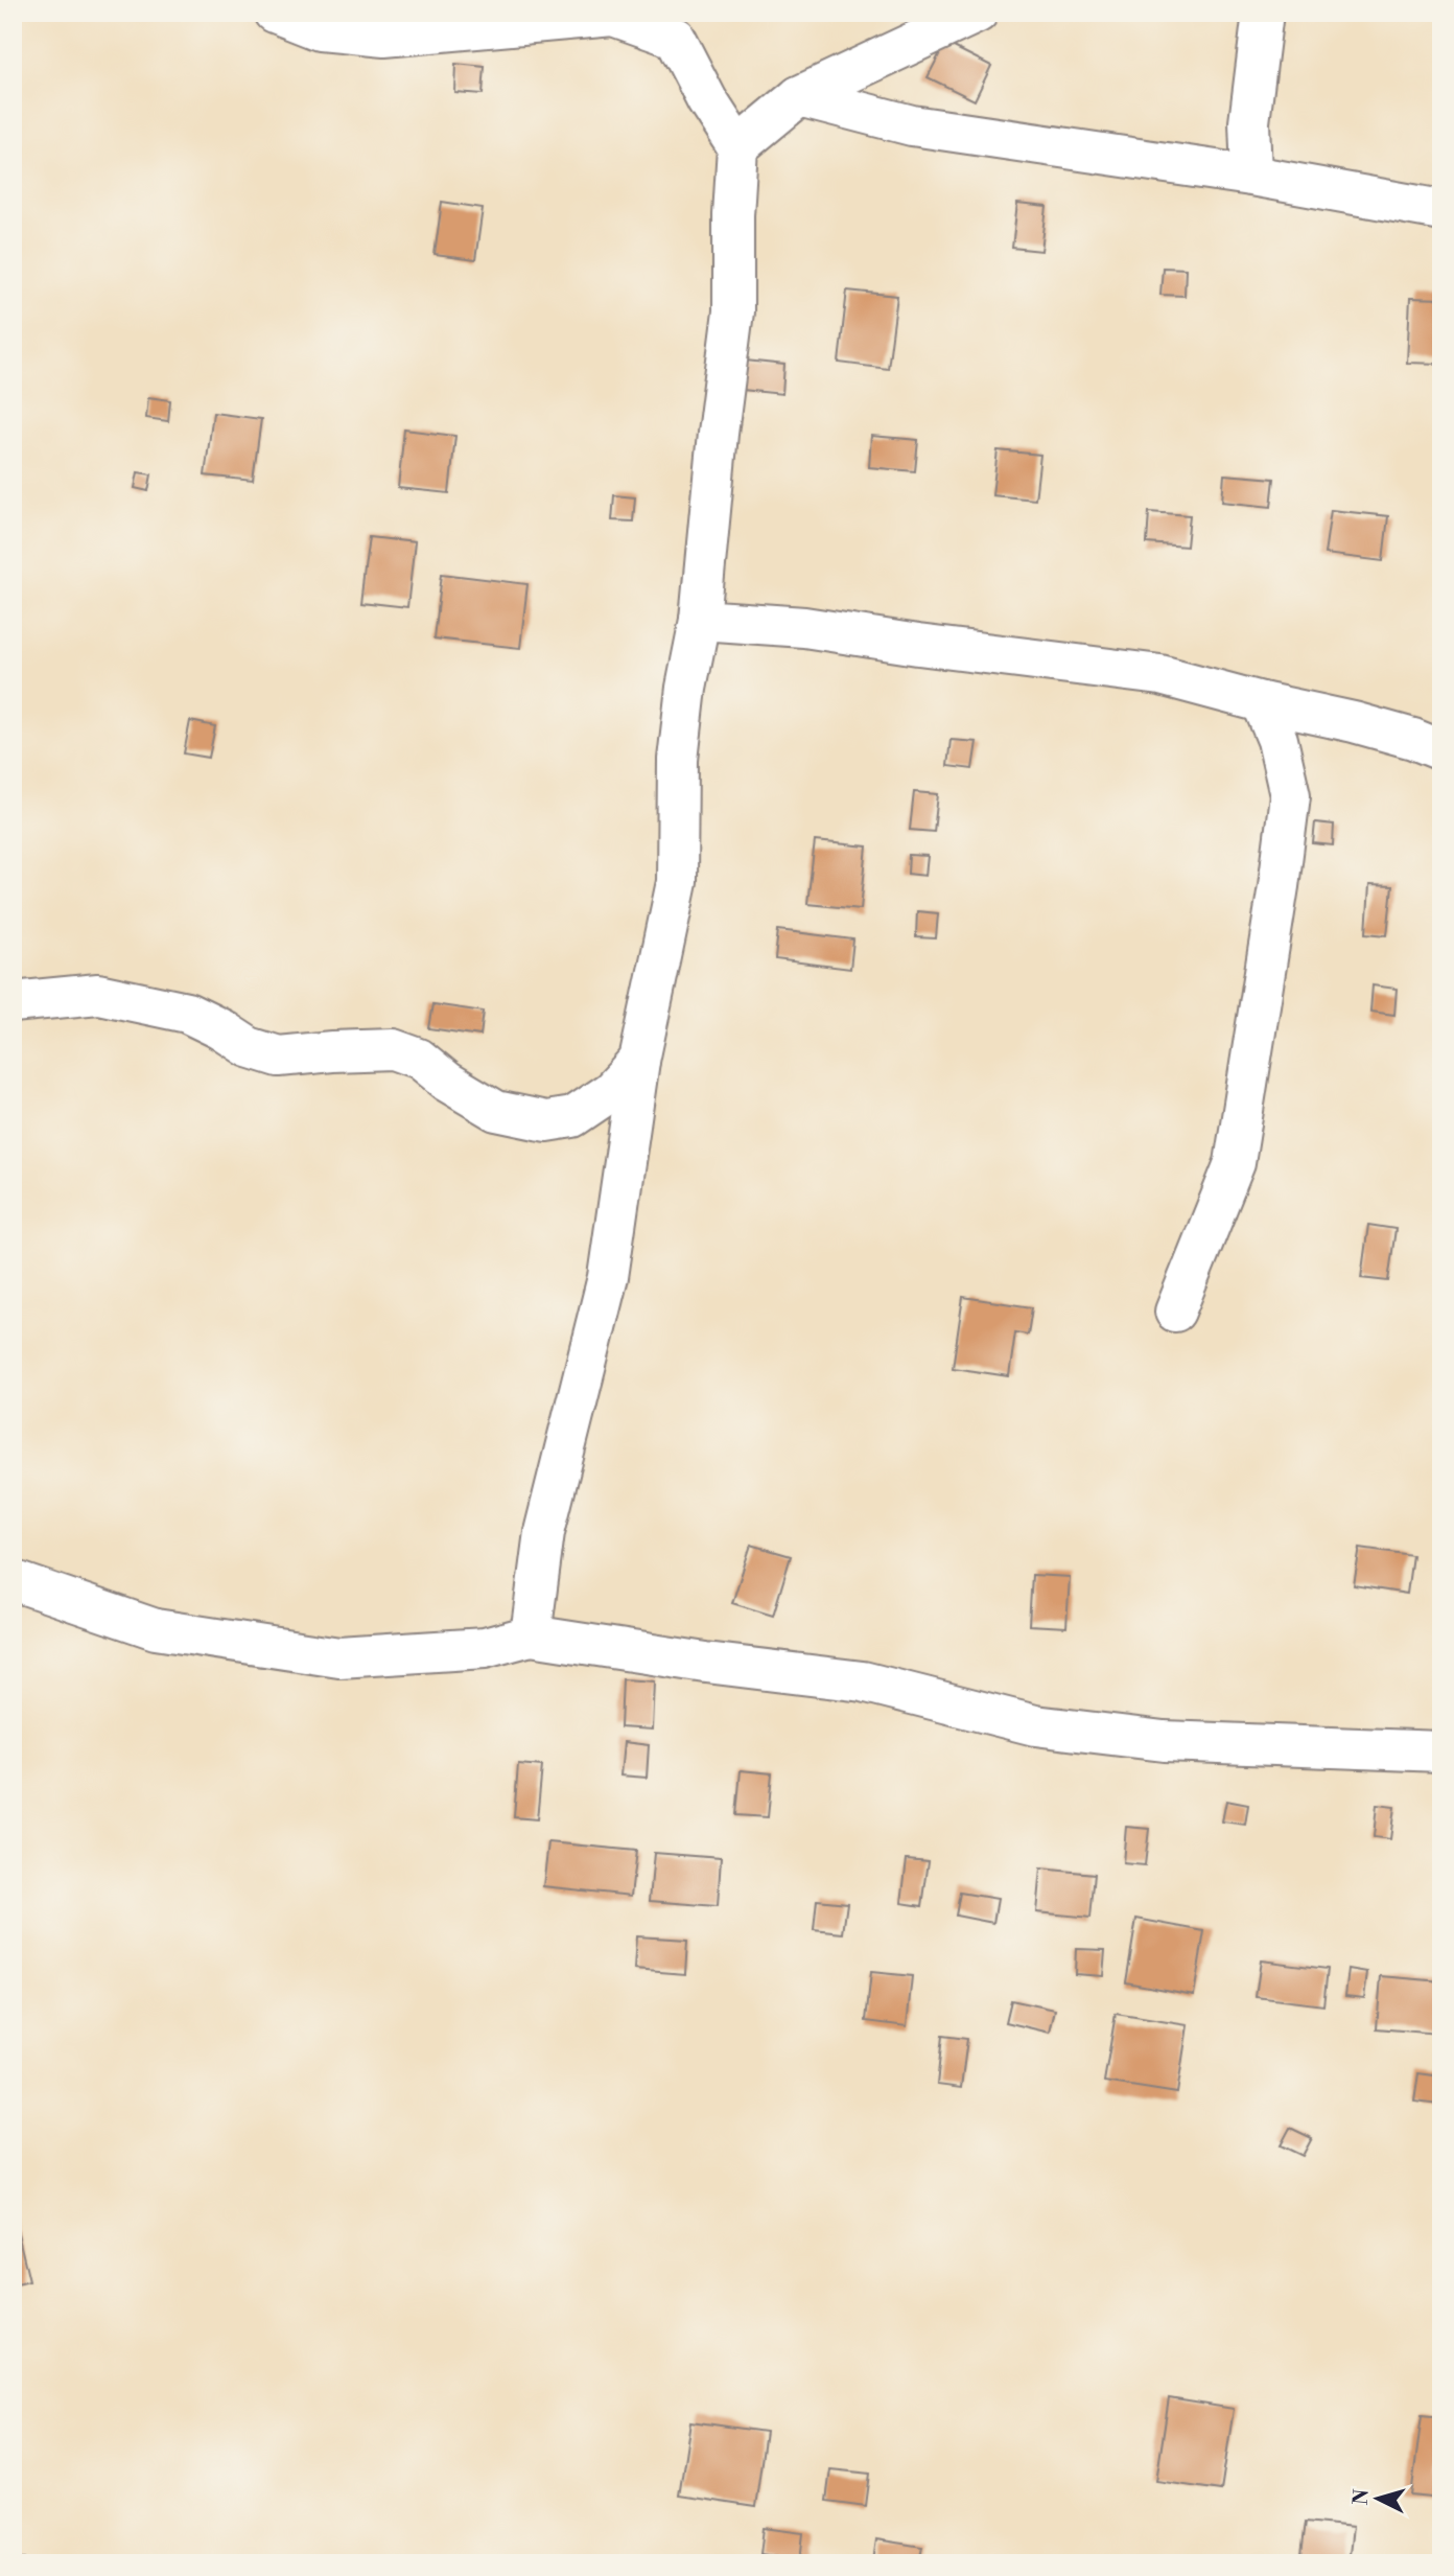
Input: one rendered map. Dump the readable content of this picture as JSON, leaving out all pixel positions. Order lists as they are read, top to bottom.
{
  "north": "left"
}
